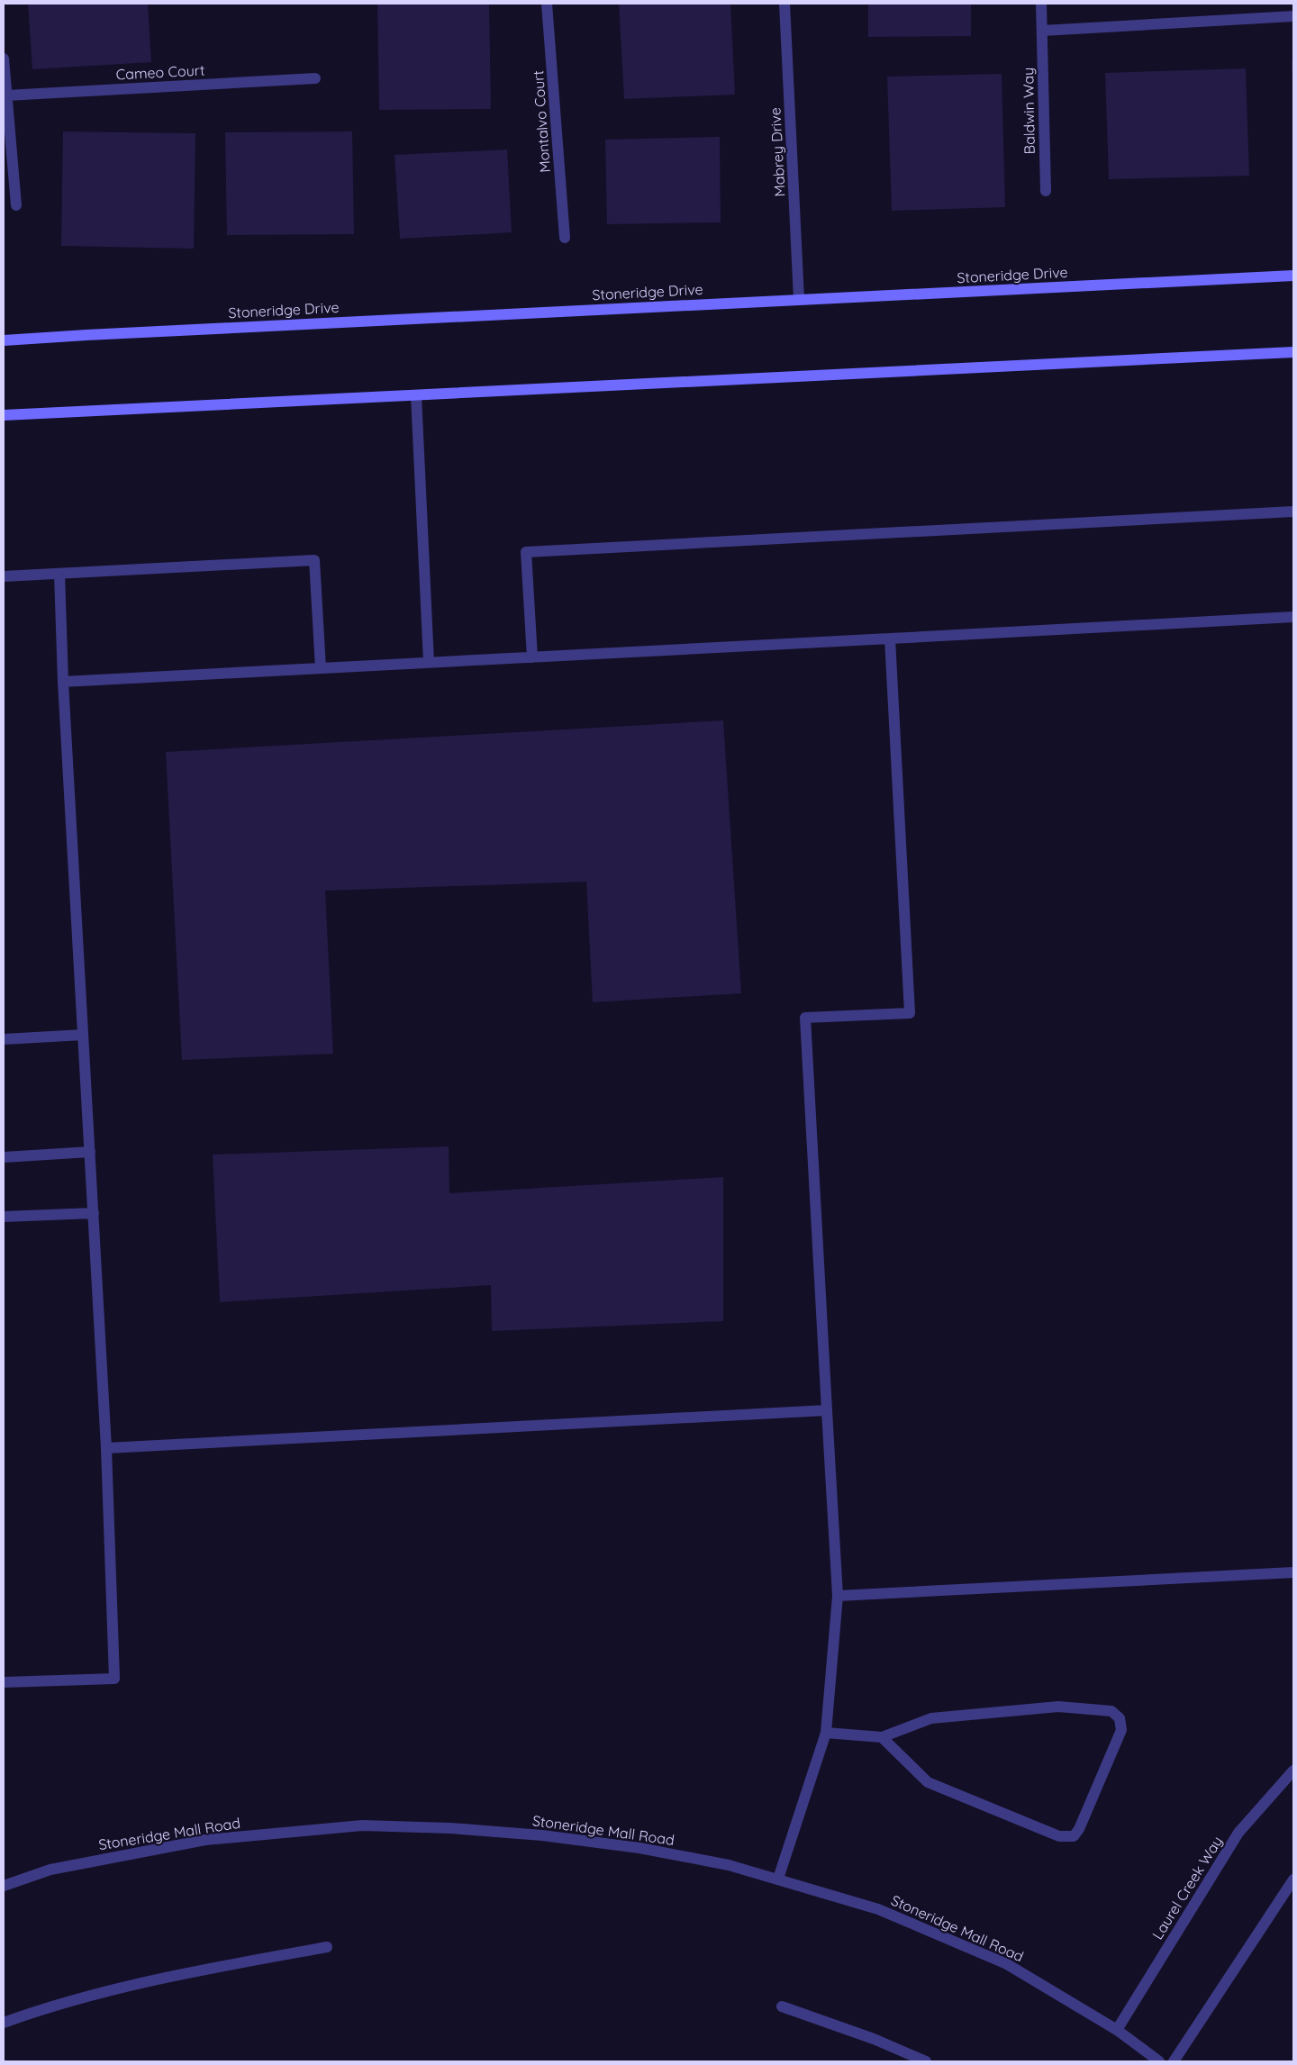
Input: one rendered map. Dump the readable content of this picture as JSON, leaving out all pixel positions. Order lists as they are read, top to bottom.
{
  "streets": {
    "main road": ["Stoneridge Drive"],
    "street": [
      "Cameo Court",
      "Baldwin Way",
      "Montalvo Court",
      "Mabrey Drive",
      "Stoneridge Mall Road",
      "Laurel Creek Way"
    ]
  },
  "crossings": [
    ["Mabrey Drive", "Stoneridge Drive"],
    ["Stoneridge Mall Road", "Laurel Creek Way"]
  ]
}
